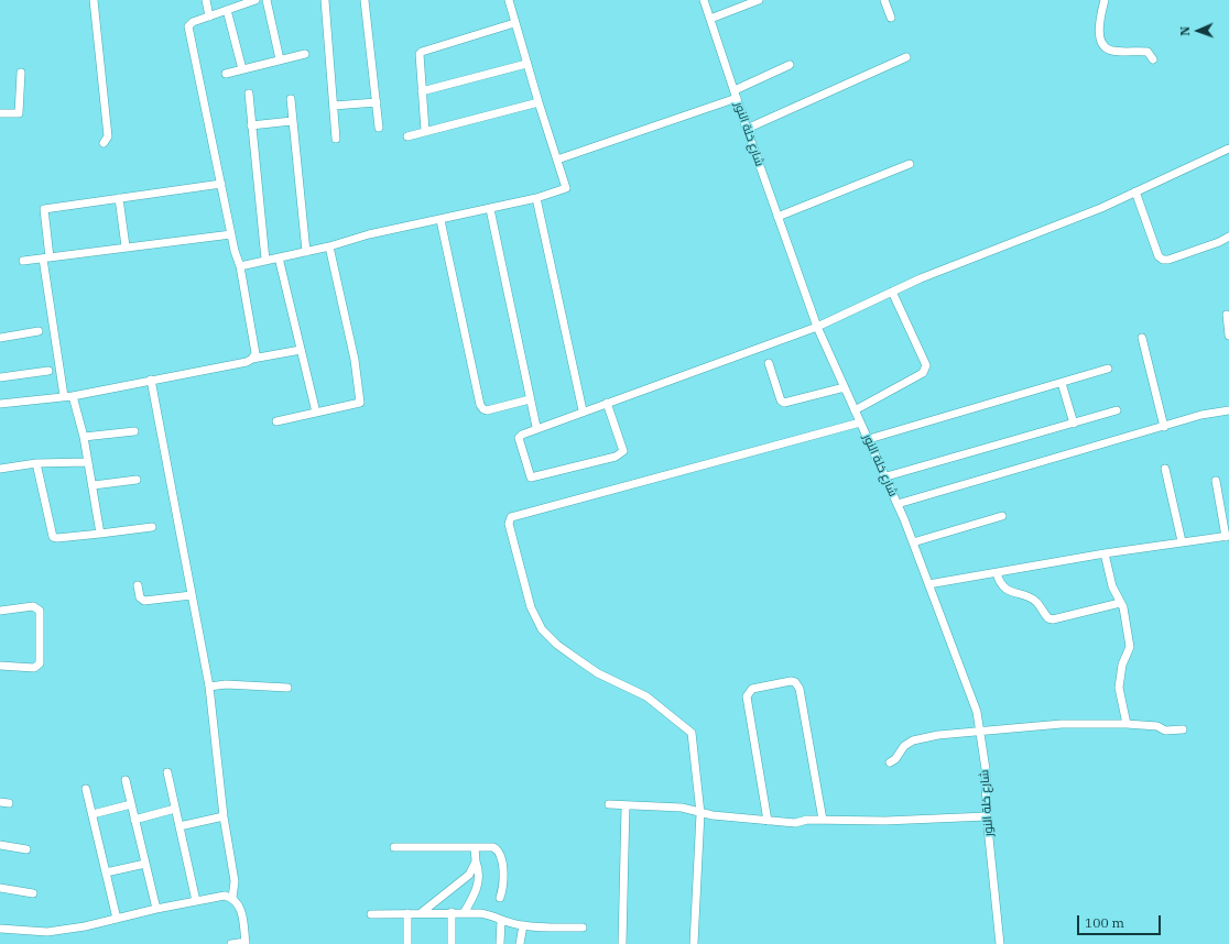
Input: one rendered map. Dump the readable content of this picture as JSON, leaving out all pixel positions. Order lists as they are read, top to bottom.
{
  "streets": {
    "street": ["شارع خلة النور"]
  },
  "scale_bar": "100 m",
  "north": "left"
}
